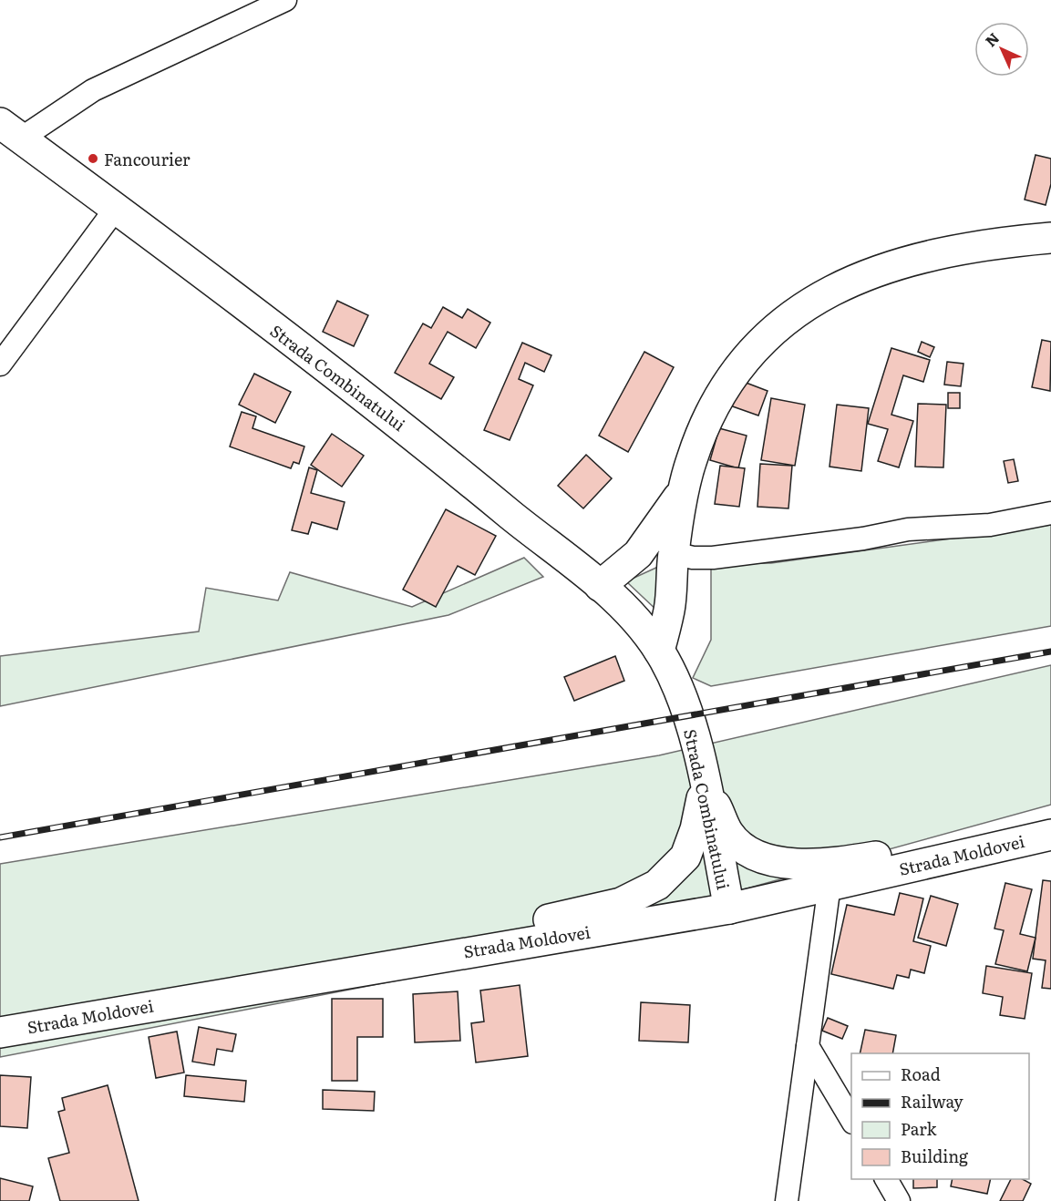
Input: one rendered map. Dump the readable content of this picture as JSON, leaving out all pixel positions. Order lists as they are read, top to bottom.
{
  "streets": {
    "main road": ["Strada Combinatului", "Strada Moldovei"]
  },
  "crossings": [
    ["Strada Combinatului", "Strada Moldovei"]
  ],
  "places": ["Fancourier"],
  "legend": [
    "Road",
    "Railway",
    "Park",
    "Building"
  ],
  "north": "top left"
}
